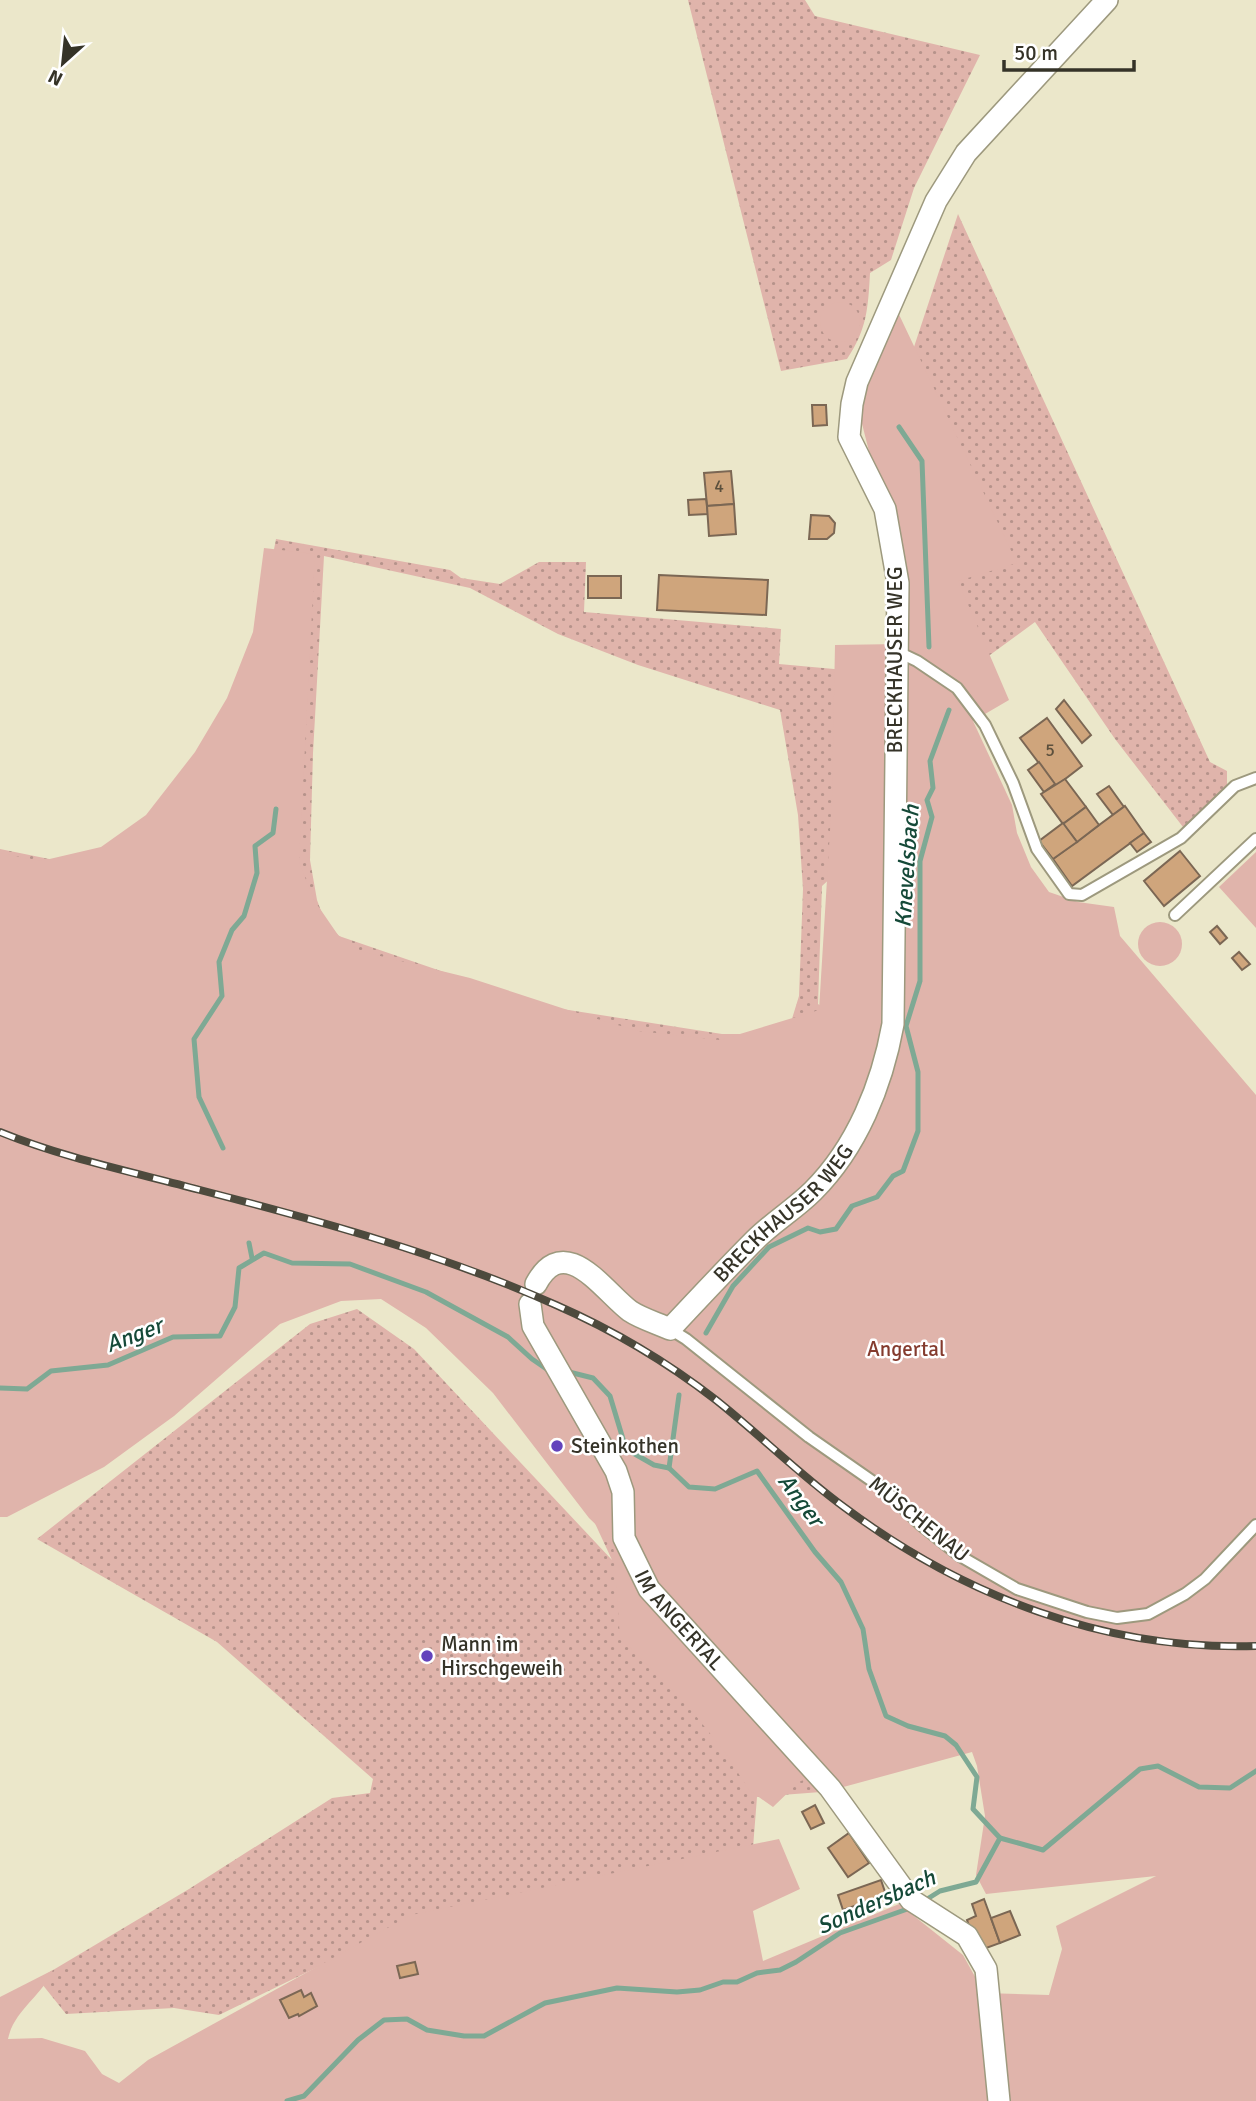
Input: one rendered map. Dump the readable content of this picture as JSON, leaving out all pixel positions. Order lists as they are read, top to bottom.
{
  "streets": {
    "street": ["BRECKHAUSER WEG", "IM ANGERTAL"],
    "lane": ["MÜSCHENAU"]
  },
  "crossings": [
    ["BRECKHAUSER WEG", "MÜSCHENAU"],
    ["BRECKHAUSER WEG", "IM ANGERTAL"],
    ["MÜSCHENAU", "IM ANGERTAL"]
  ],
  "water": ["Knevelsbach", "Anger", "Sondersbach"],
  "parks": ["Angertal"],
  "places": ["Steinkothen", "Mann im Hirschgeweih"],
  "house_numbers": ["4", "5"],
  "scale_bar": "50 m",
  "north": "bottom left"
}
